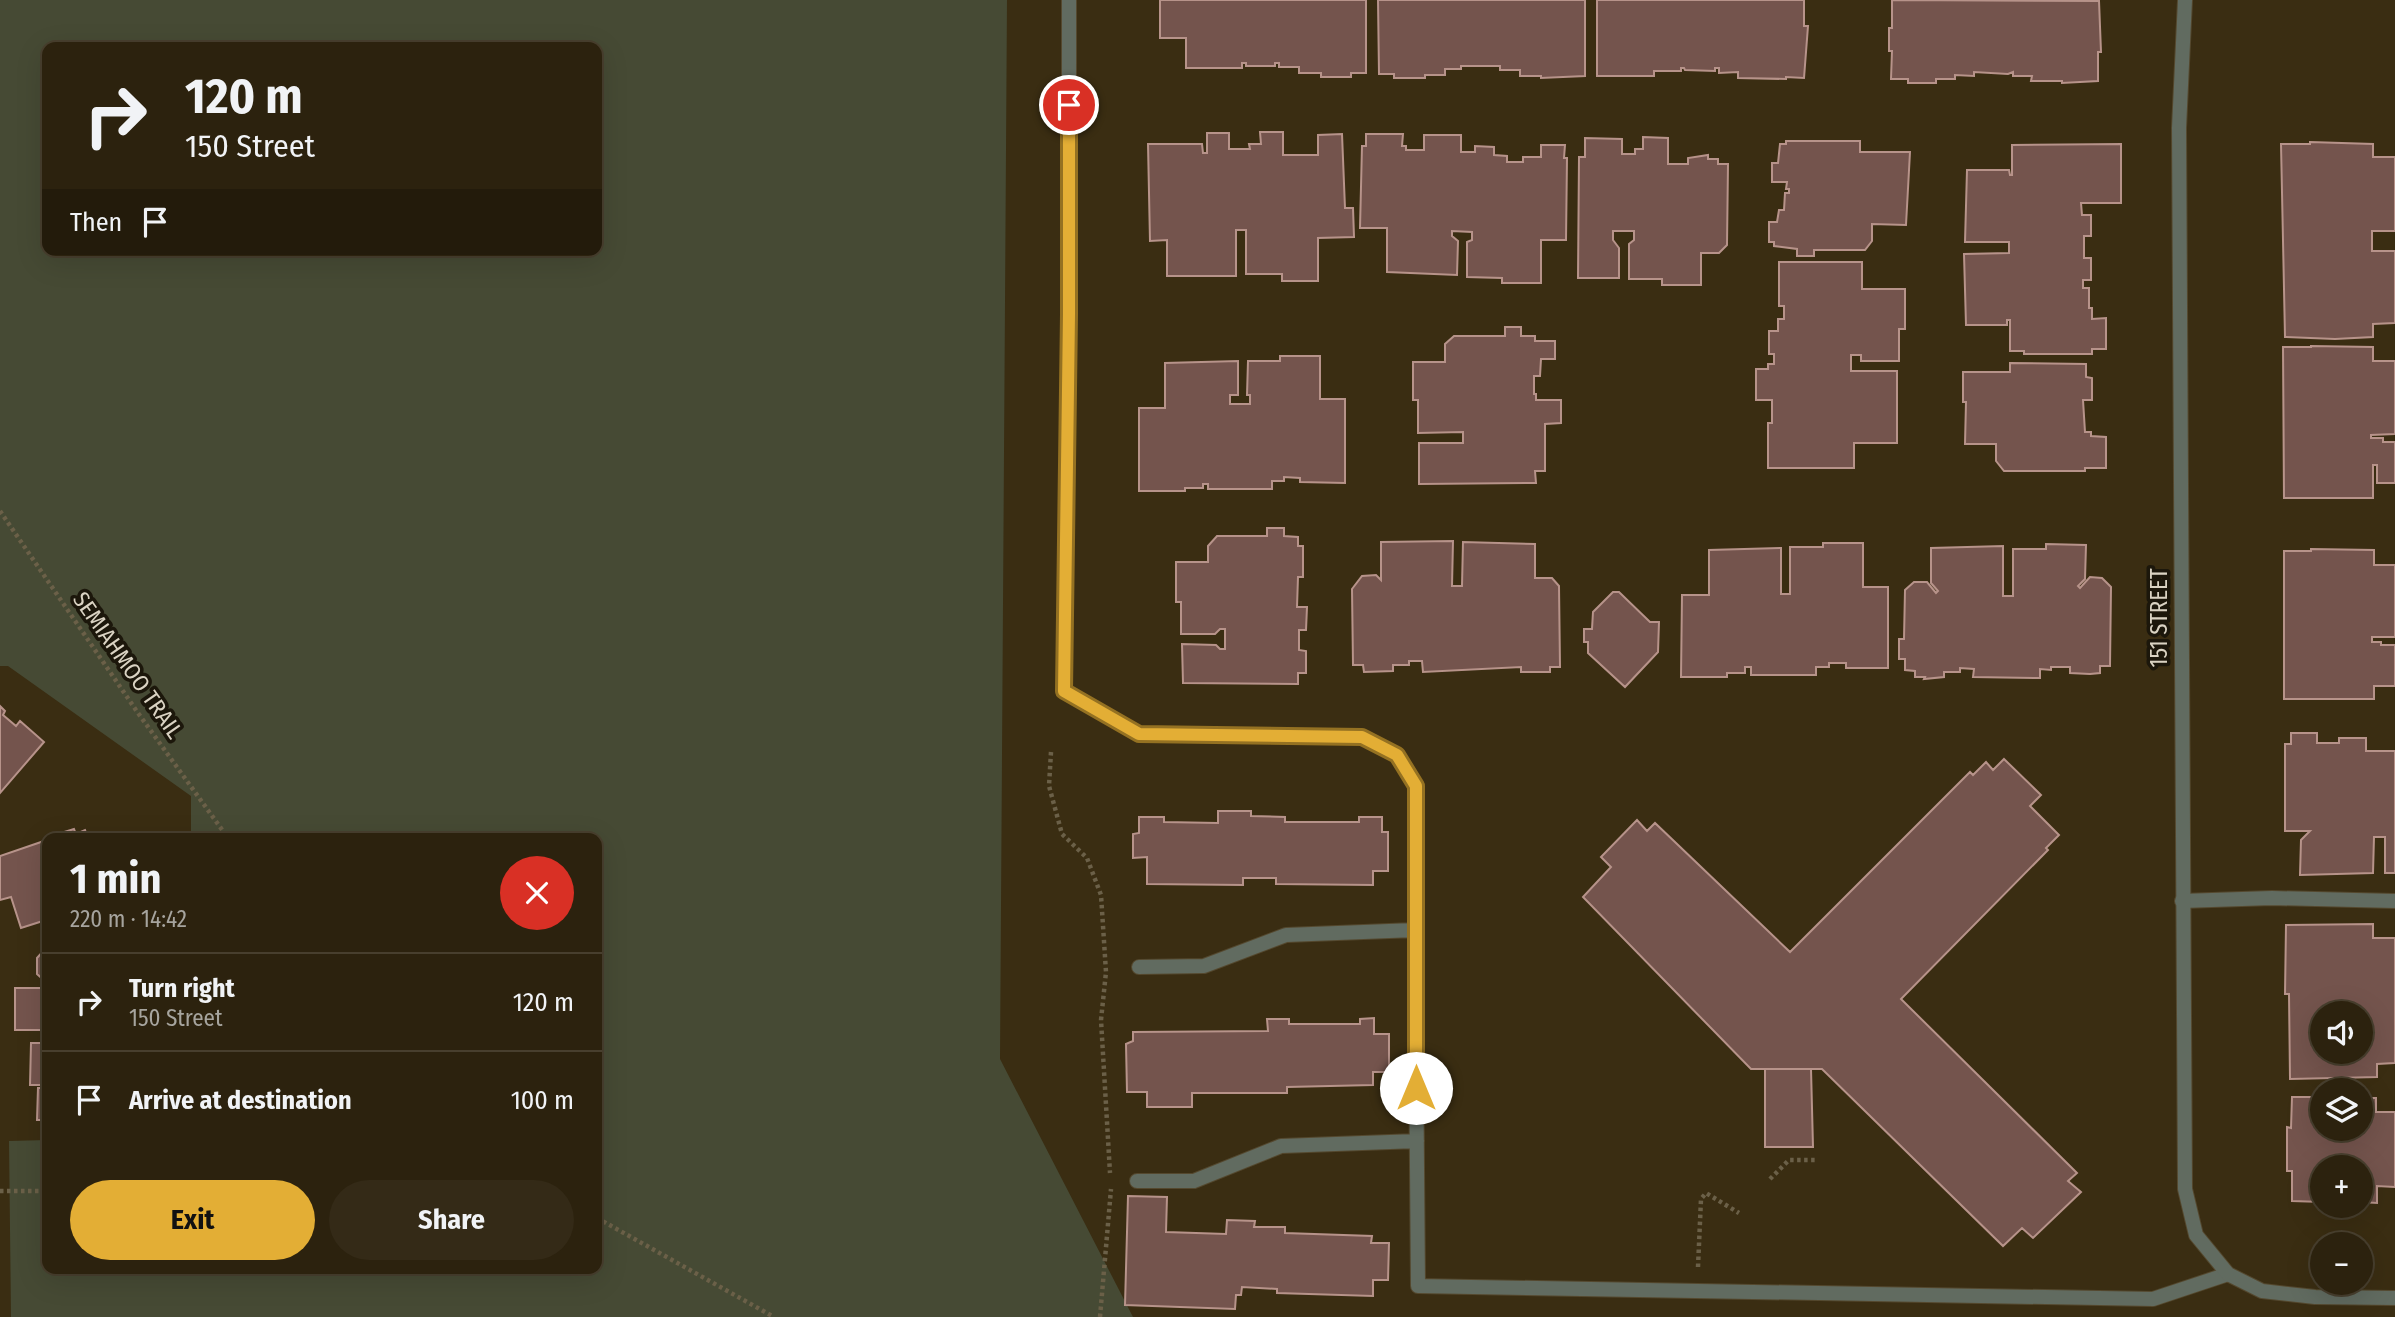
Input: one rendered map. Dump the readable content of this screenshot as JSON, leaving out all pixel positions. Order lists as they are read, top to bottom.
{
  "streets": {
    "street": ["151 STREET"],
    "path": ["SEMIAHMOO TRAIL"]
  },
  "page": {
    "turn": ["120 m", "150 Street"],
    "then": "Then",
    "heading": ["1 min", "220 m · 14:42"],
    "list": [
      {
        "name": "Turn right",
        "note": "150 Street",
        "value": "120 m"
      },
      {
        "name": "Arrive at destination",
        "value": "100 m"
      }
    ],
    "map_buttons": ["+", "−"],
    "buttons": ["Exit", "Share"]
  }
}
